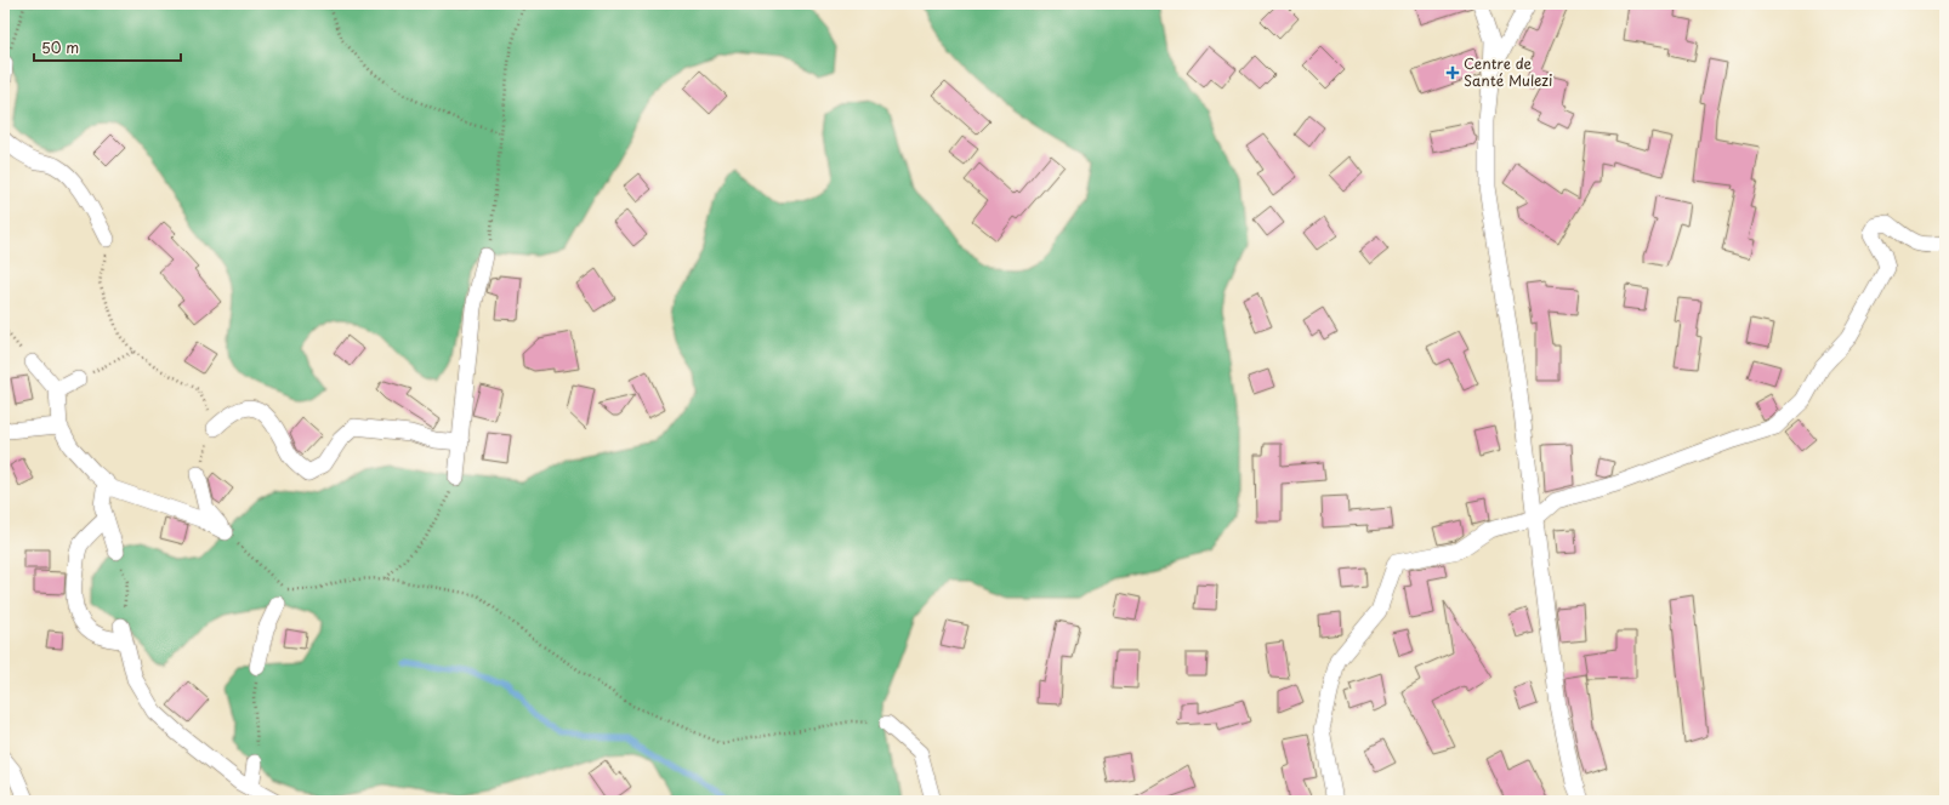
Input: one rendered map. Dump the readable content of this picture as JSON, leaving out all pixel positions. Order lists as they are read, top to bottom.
{
  "places": {
    "health": ["Centre de Santé Mulezi"]
  },
  "scale_bar": "50 m"
}
